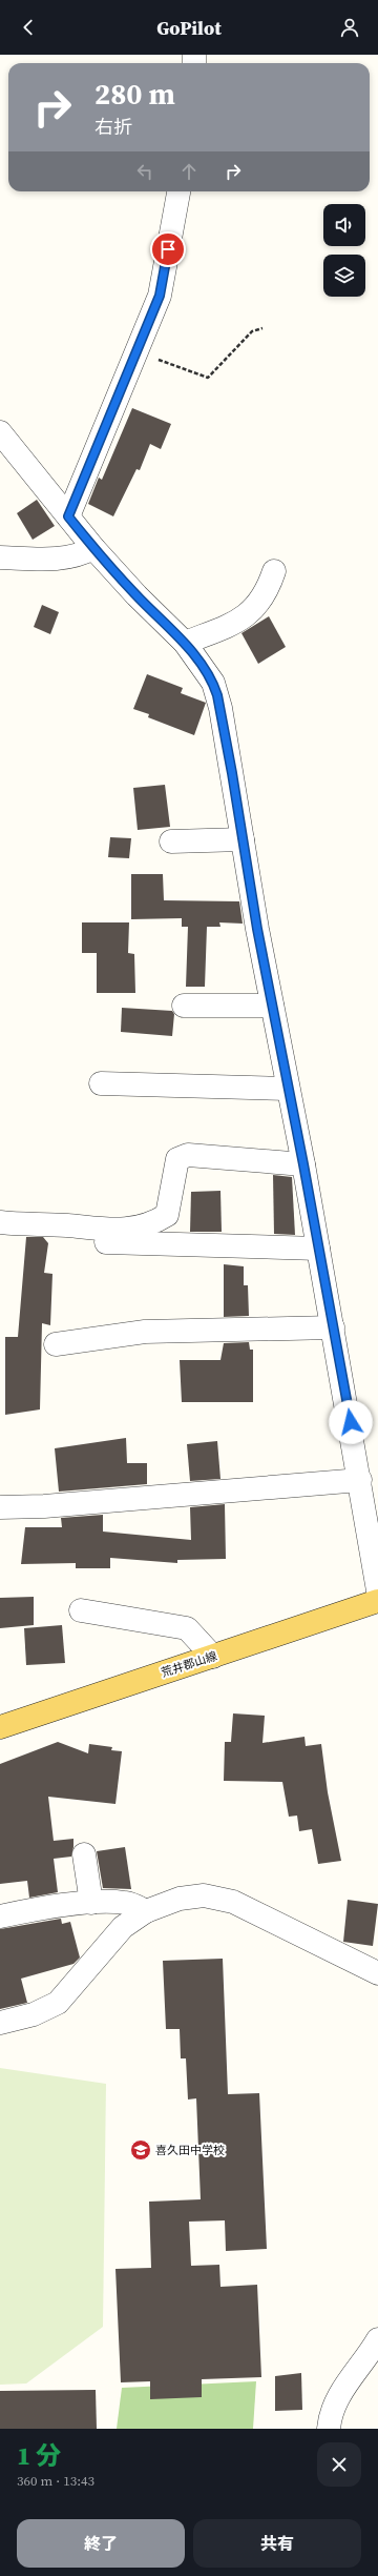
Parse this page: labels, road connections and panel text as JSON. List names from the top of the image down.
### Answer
{
  "streets": {
    "main road": ["荒井郡山線"]
  },
  "places": {
    "school or university": ["喜久田中学校"]
  },
  "page": {
    "header": "GoPilot",
    "turn": ["280 m", "右折"],
    "heading": ["1 分", "360 m · 13:43"],
    "buttons": ["終了", "共有"]
  }
}
